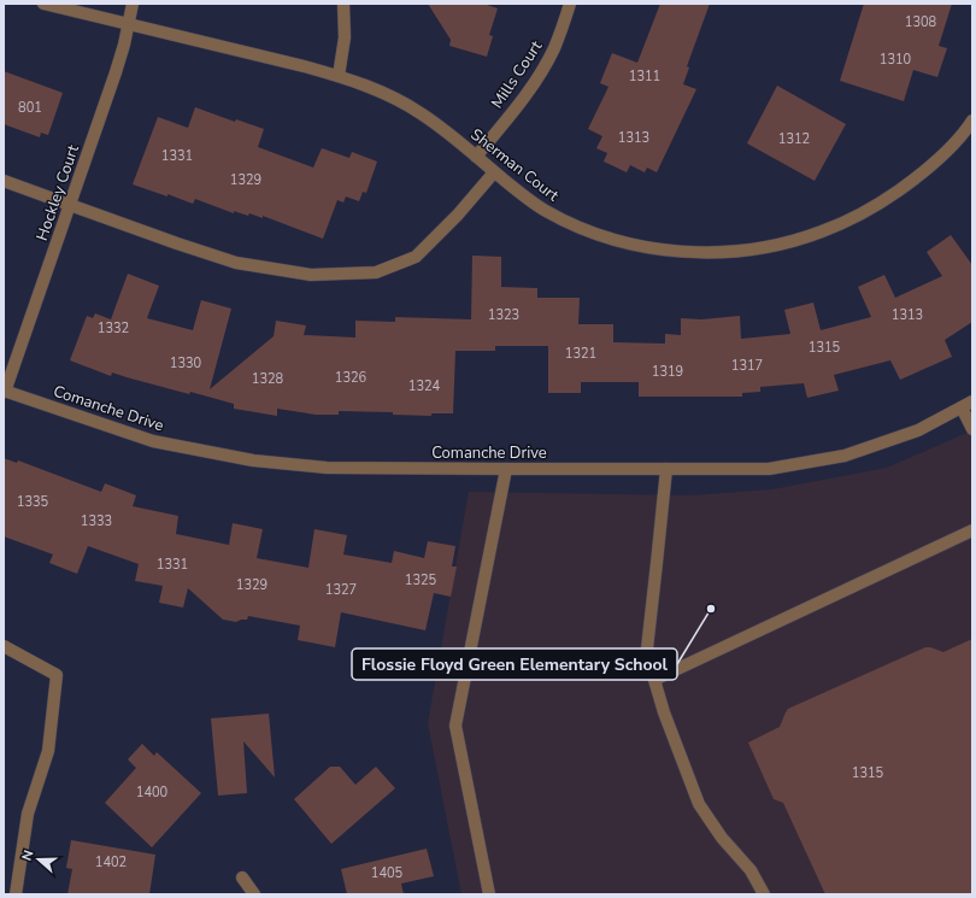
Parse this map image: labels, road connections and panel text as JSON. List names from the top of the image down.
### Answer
{
  "streets": {
    "street": [
      "Mills Court",
      "Sherman Court",
      "Hockley Court",
      "Comanche Drive"
    ]
  },
  "crossings": [
    ["Mills Court", "Sherman Court"],
    ["Sherman Court", "Hockley Court"],
    ["Hockley Court", "Comanche Drive"]
  ],
  "places": ["Flossie Floyd Green Elementary School"],
  "house_numbers": [
    "1308",
    "1310",
    "1311",
    "801",
    "1313",
    "1312",
    "1331",
    "1329",
    "1323",
    "1313",
    "1332",
    "1315",
    "1321",
    "1330",
    "1317",
    "1319",
    "1326",
    "1328",
    "1324",
    "1335",
    "1333",
    "1331",
    "1325",
    "1329",
    "1327",
    "1315",
    "1400",
    "1402",
    "1405"
  ],
  "north": "left"
}
